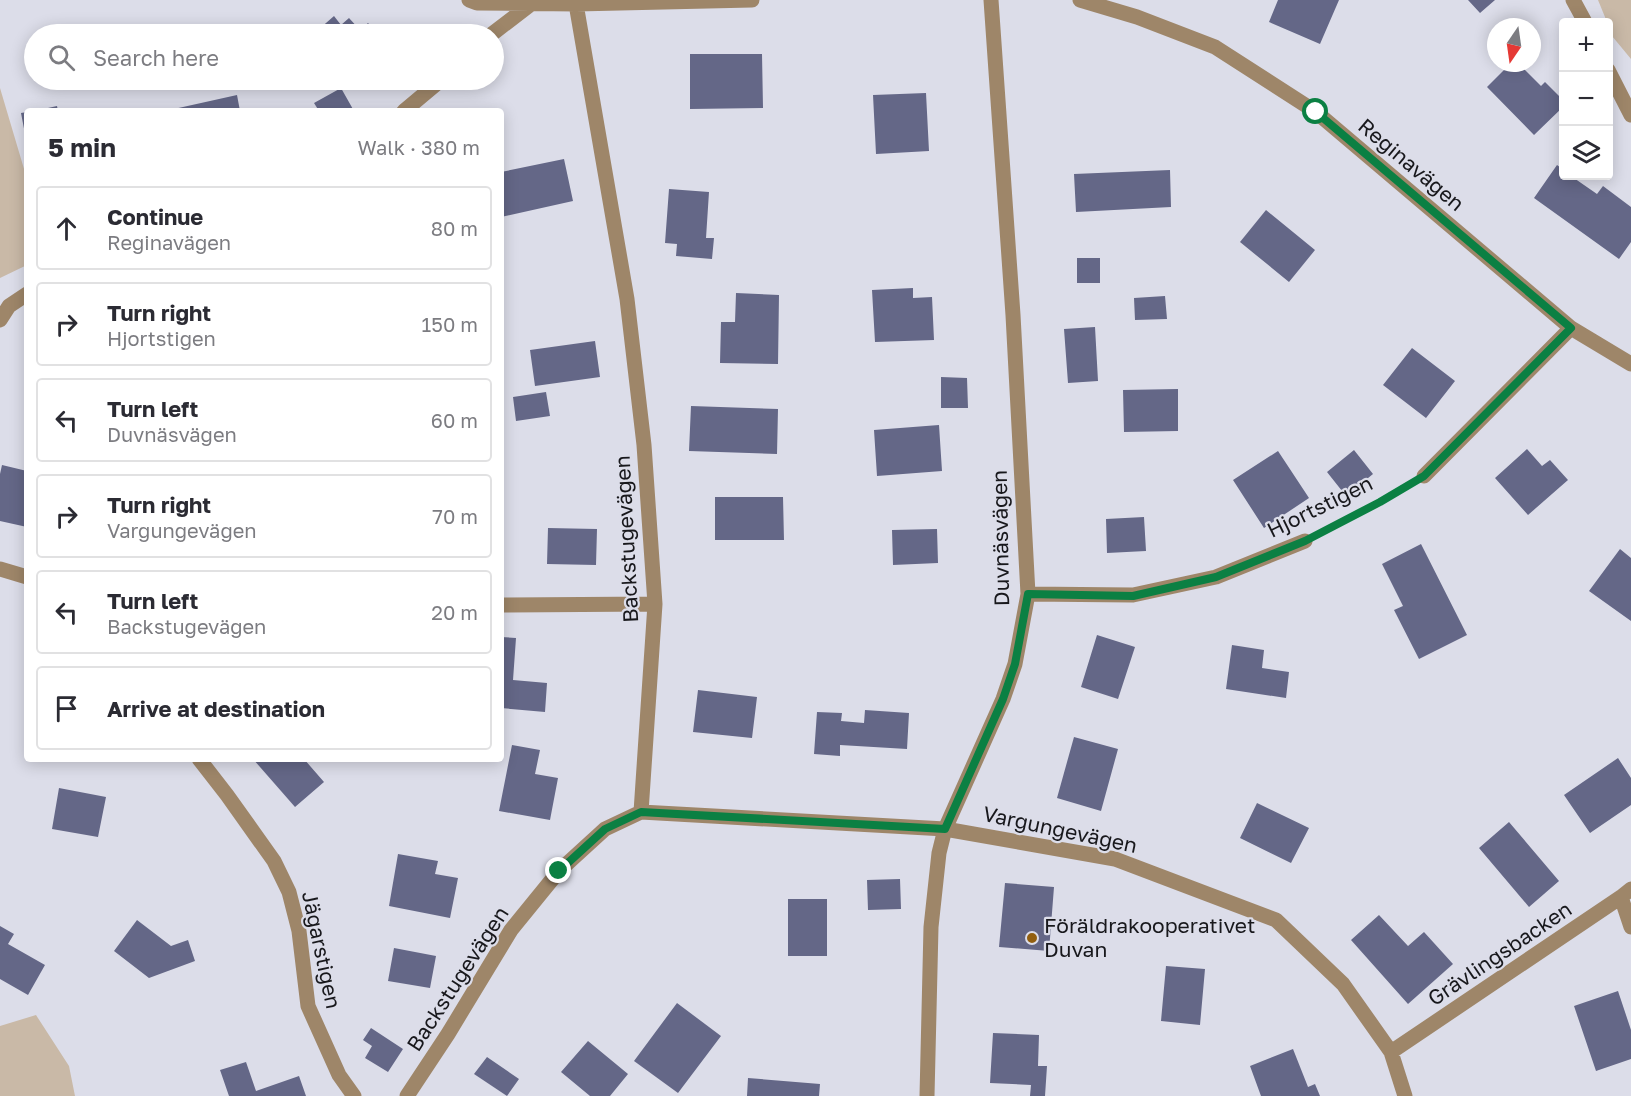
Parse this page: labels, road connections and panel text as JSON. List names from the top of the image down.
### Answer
{
  "streets": {
    "street": [
      "Reginavägen",
      "Hjortstigen",
      "Duvnäsvägen",
      "Backstugevägen",
      "Vargungevägen",
      "Jägarstigen",
      "Grävlingsbacken"
    ]
  },
  "crossings": [
    ["Hjortstigen", "Duvnäsvägen"],
    ["Duvnäsvägen", "Vargungevägen"],
    ["Backstugevägen", "Vargungevägen"],
    ["Vargungevägen", "Grävlingsbacken"]
  ],
  "places": ["Föräldrakooperativet Duvan"],
  "north": "bottom",
  "page": {
    "map_buttons": ["+", "−"],
    "search": "Search here",
    "heading": ["5 min", "Walk · 380 m"],
    "list": [
      ["Continue", "Reginavägen", "80 m"],
      ["Turn right", "Hjortstigen", "150 m"],
      ["Turn left", "Duvnäsvägen", "60 m"],
      ["Turn right", "Vargungevägen", "70 m"],
      ["Turn left", "Backstugevägen", "20 m"],
      "Arrive at destination"
    ]
  }
}
